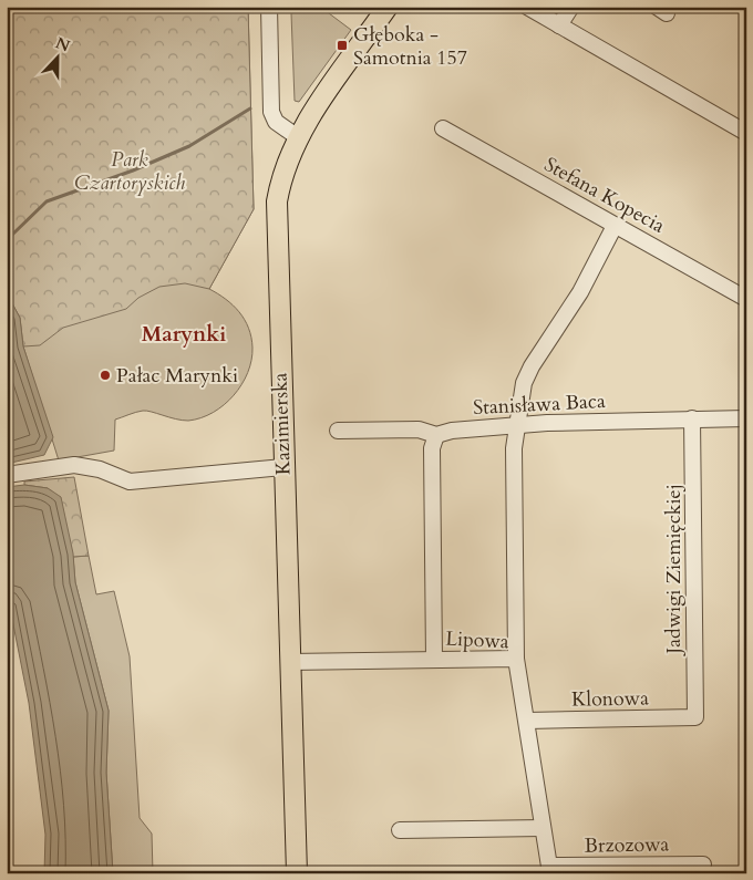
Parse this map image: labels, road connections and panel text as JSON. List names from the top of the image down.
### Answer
{
  "streets": {
    "main road": ["Kazimierska"],
    "street": [
      "Stefana Kopecia",
      "Stanisława Baca",
      "Jadwigi Ziemięckiej",
      "Lipowa",
      "Klonowa",
      "Brzozowa"
    ]
  },
  "crossings": [
    ["Stanisława Baca", "Jadwigi Ziemięckiej"],
    ["Kazimierska", "Lipowa"],
    ["Jadwigi Ziemięckiej", "Klonowa"],
    ["Lipowa", "Klonowa"],
    ["Lipowa", "Brzozowa"]
  ],
  "districts": ["Marynki"],
  "parks": ["Park Czartoryskich"],
  "places": {
    "transit": ["Głęboka - Samotnia 157"],
    "other": ["Pałac Marynki"]
  },
  "north": "top"
}
